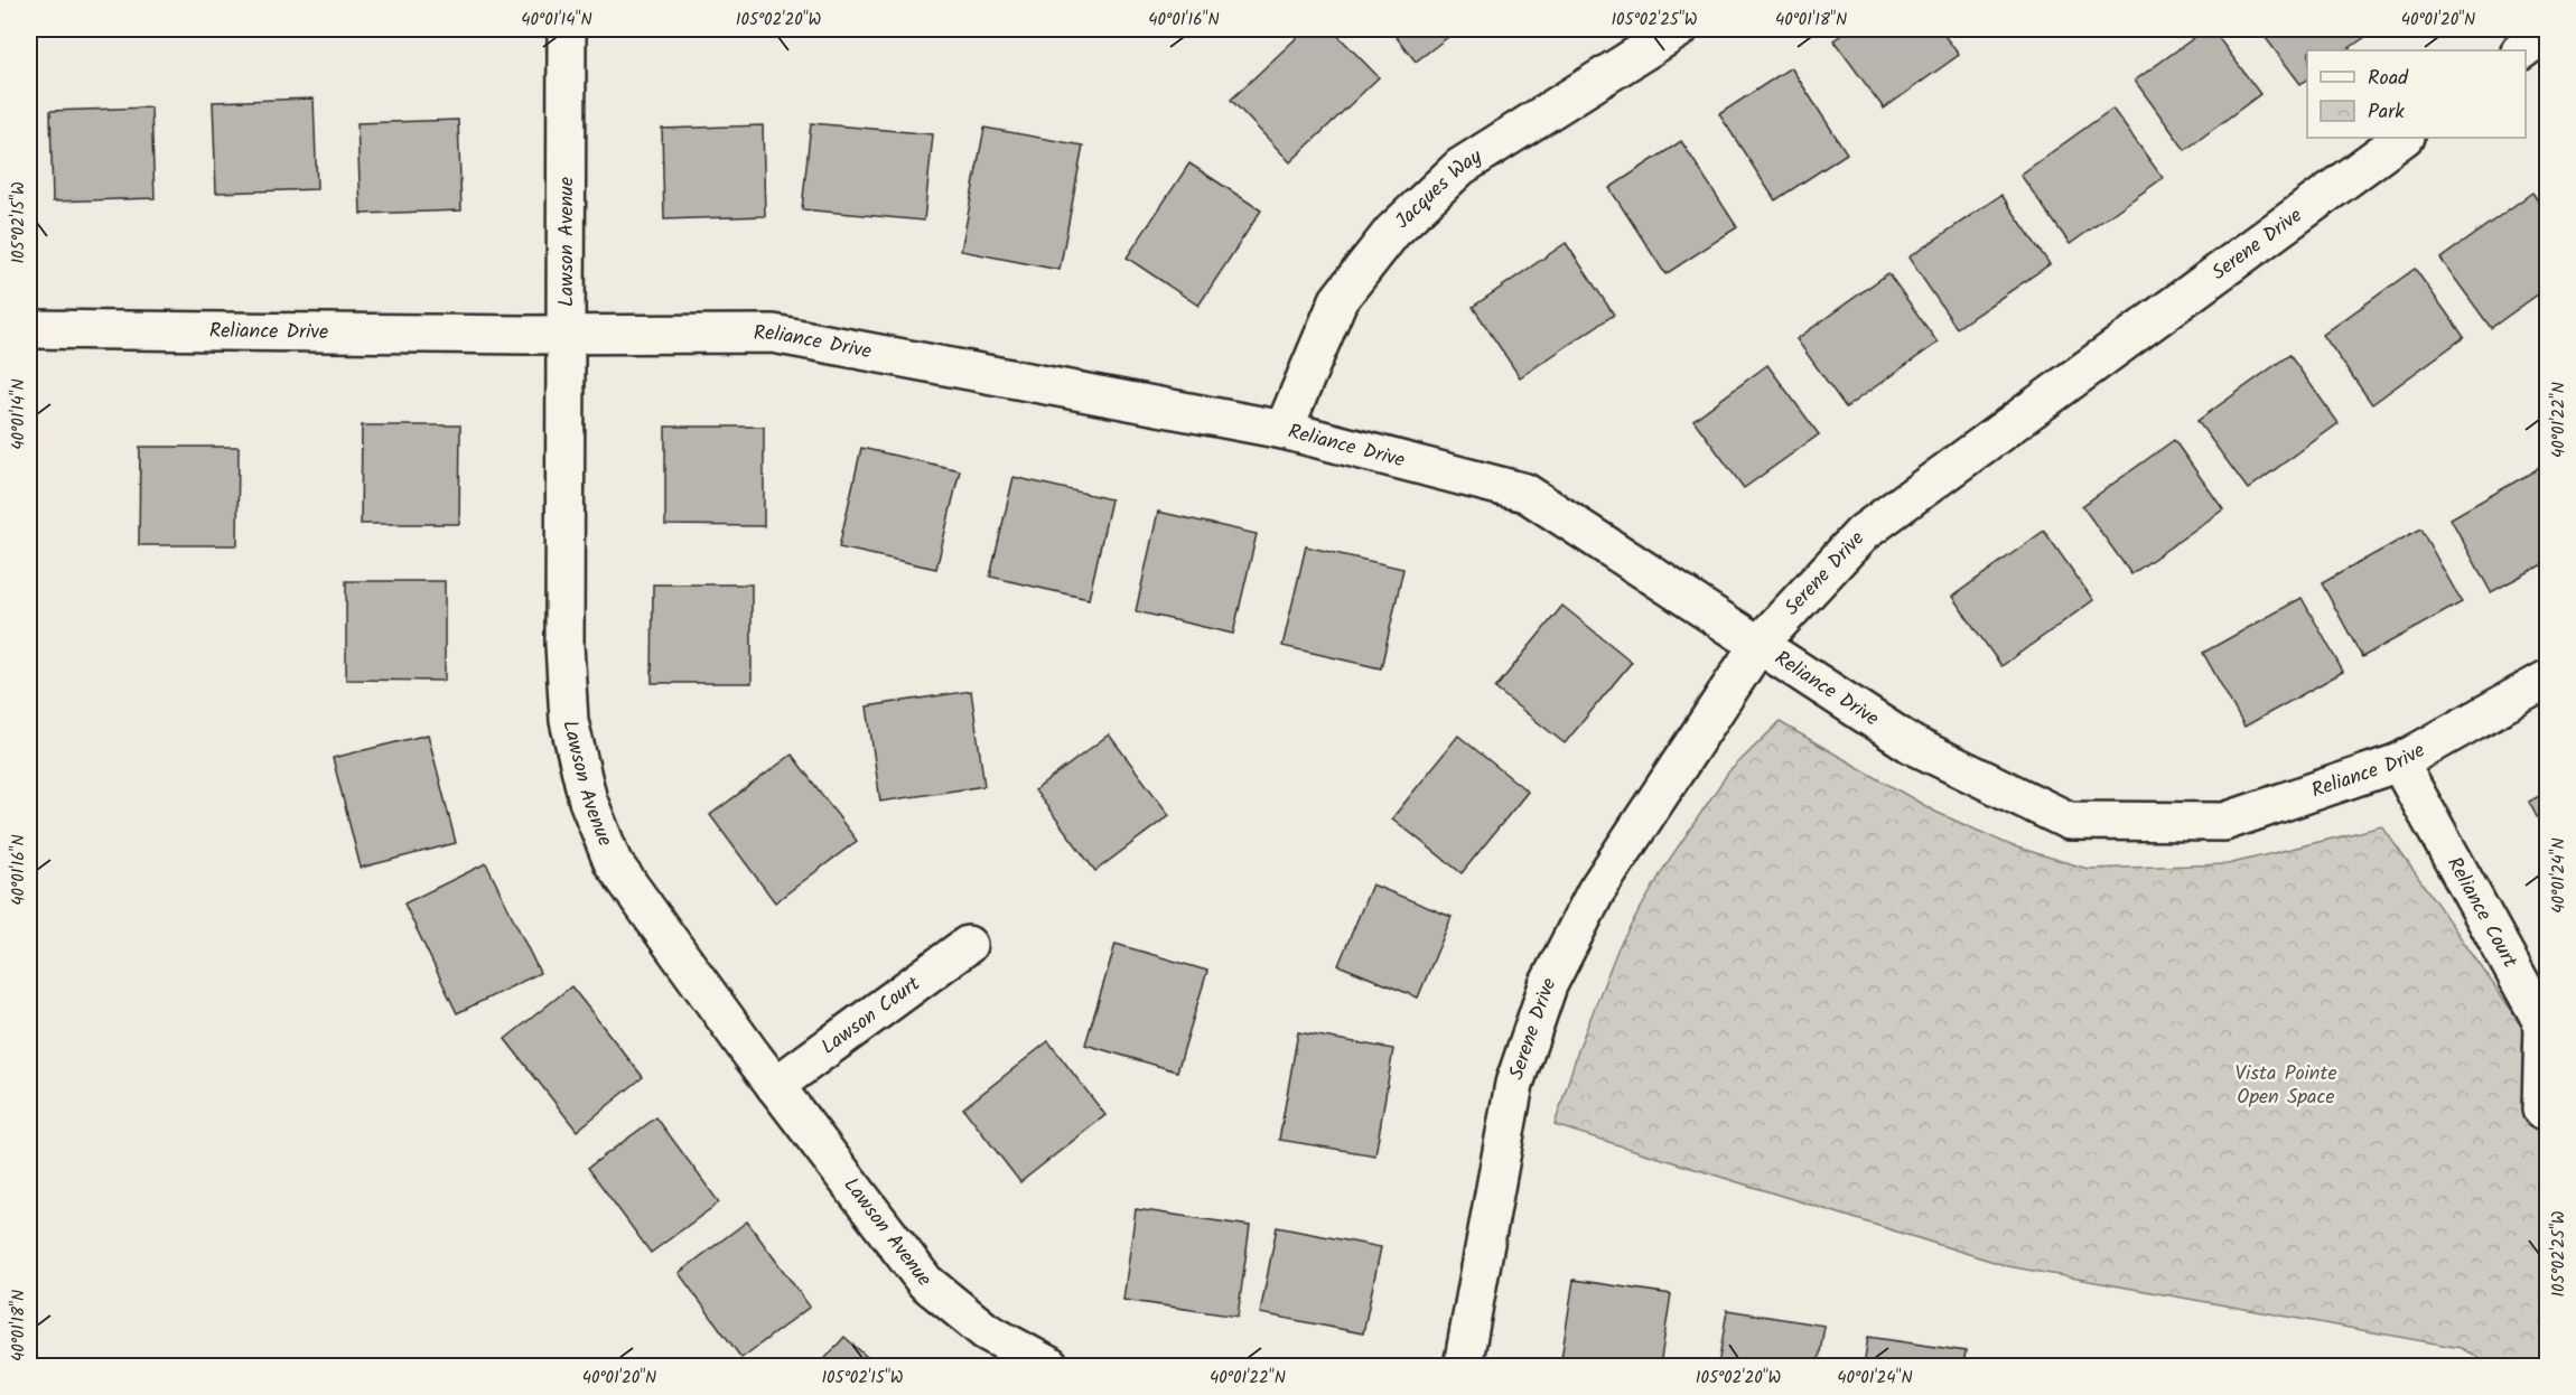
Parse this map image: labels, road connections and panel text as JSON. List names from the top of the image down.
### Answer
{
  "streets": {
    "street": [
      "Jacques Way",
      "Lawson Avenue",
      "Serene Drive",
      "Reliance Drive",
      "Reliance Court",
      "Lawson Court"
    ]
  },
  "crossings": [
    ["Jacques Way", "Reliance Drive"],
    ["Lawson Avenue", "Reliance Drive"],
    ["Lawson Avenue", "Lawson Court"],
    ["Serene Drive", "Reliance Drive"],
    ["Reliance Drive", "Reliance Court"]
  ],
  "parks": ["Vista Pointe Open Space"],
  "legend": ["Road", "Park"],
  "coordinates": [
    "40°01'14\"N",
    "105°02'20\"W",
    "40°01'16\"N",
    "105°02'25\"W",
    "40°01'18\"N",
    "40°01'20\"N",
    "105°02'15\"W",
    "40°01'22\"N",
    "40°01'24\"N"
  ]
}
